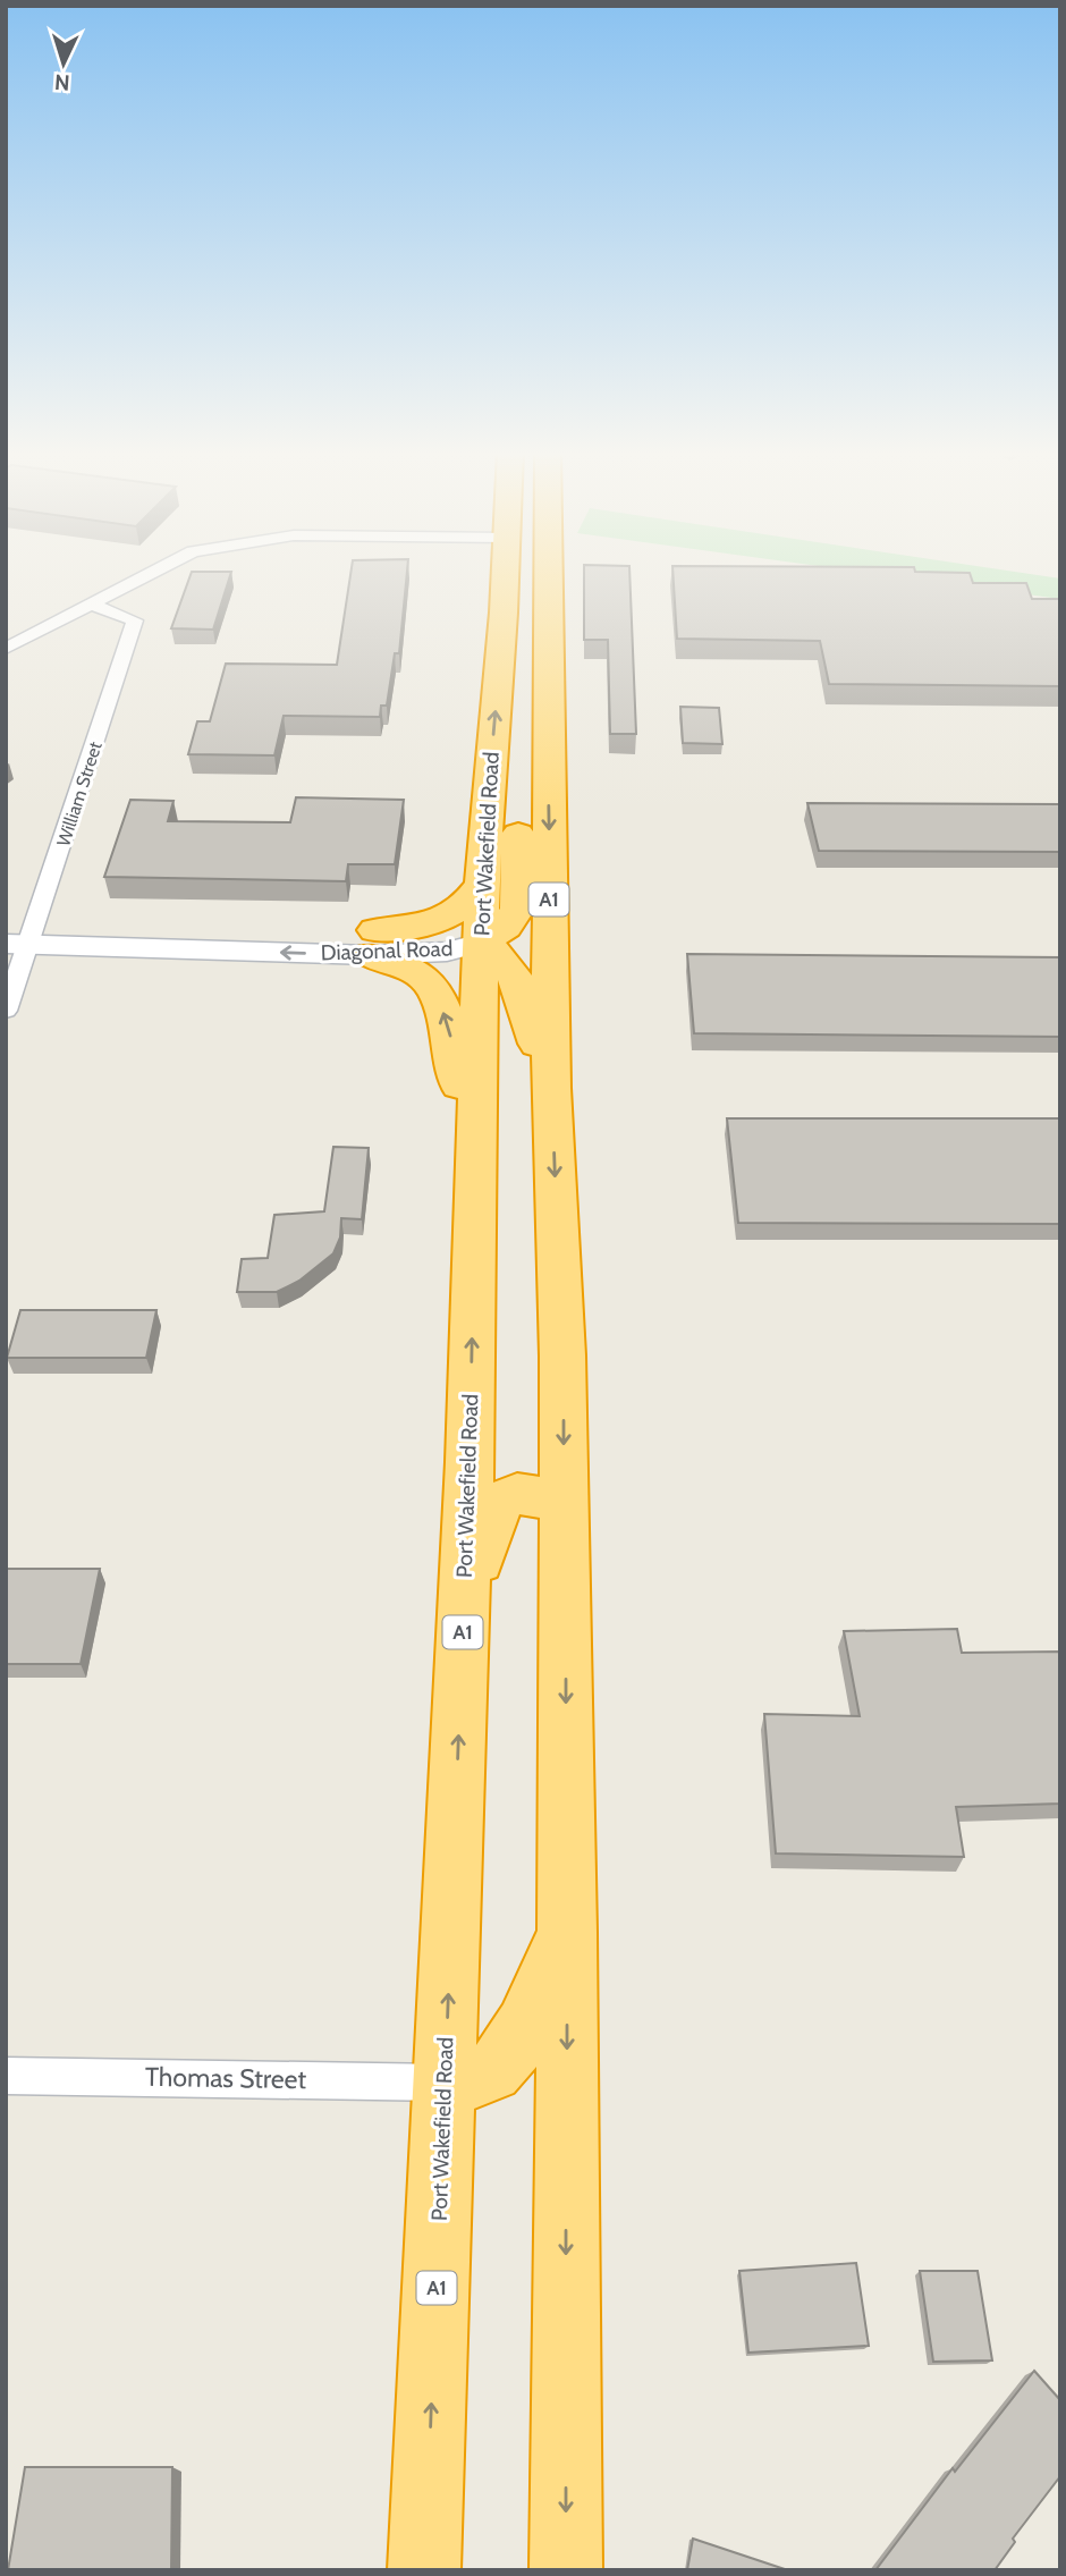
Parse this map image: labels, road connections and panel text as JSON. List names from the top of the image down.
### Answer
{
  "streets": {
    "highway": ["Port Wakefield Road", "A1"],
    "street": ["William Street", "Diagonal Road", "Thomas Street"]
  },
  "crossings": [
    ["William Street", "Diagonal Road"],
    ["Port Wakefield Road", "Diagonal Road"],
    ["Port Wakefield Road", "Thomas Street"]
  ],
  "north": "bottom"
}
